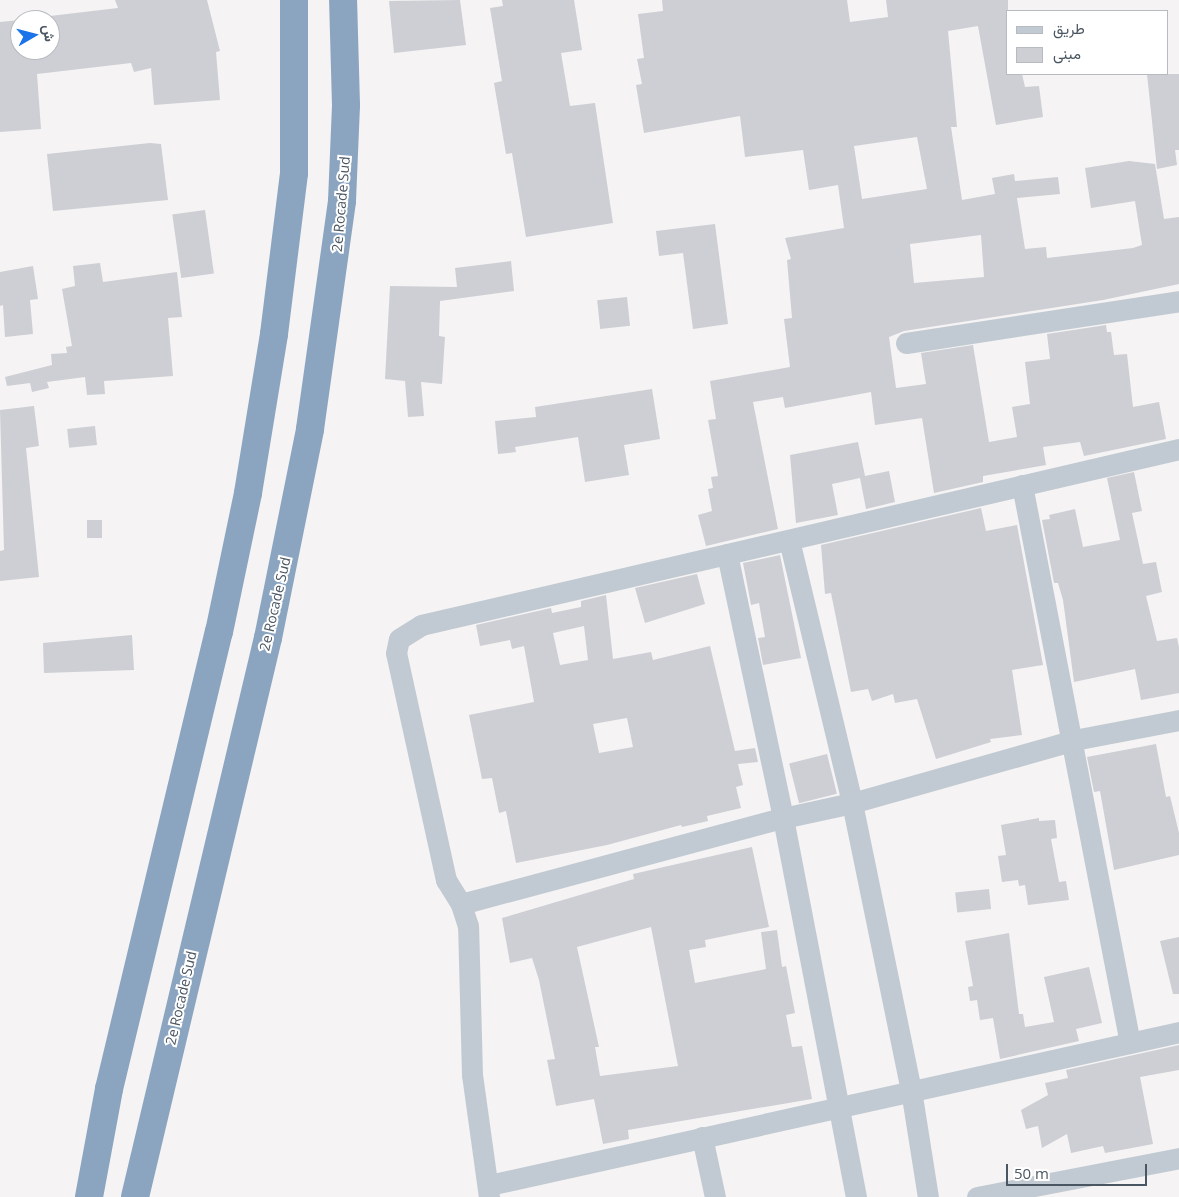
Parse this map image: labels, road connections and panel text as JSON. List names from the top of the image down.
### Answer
{
  "streets": {
    "highway": ["2e Rocade Sud"]
  },
  "legend": ["طريق", "مبنى"],
  "scale_bar": "50 m",
  "north": "right"
}
